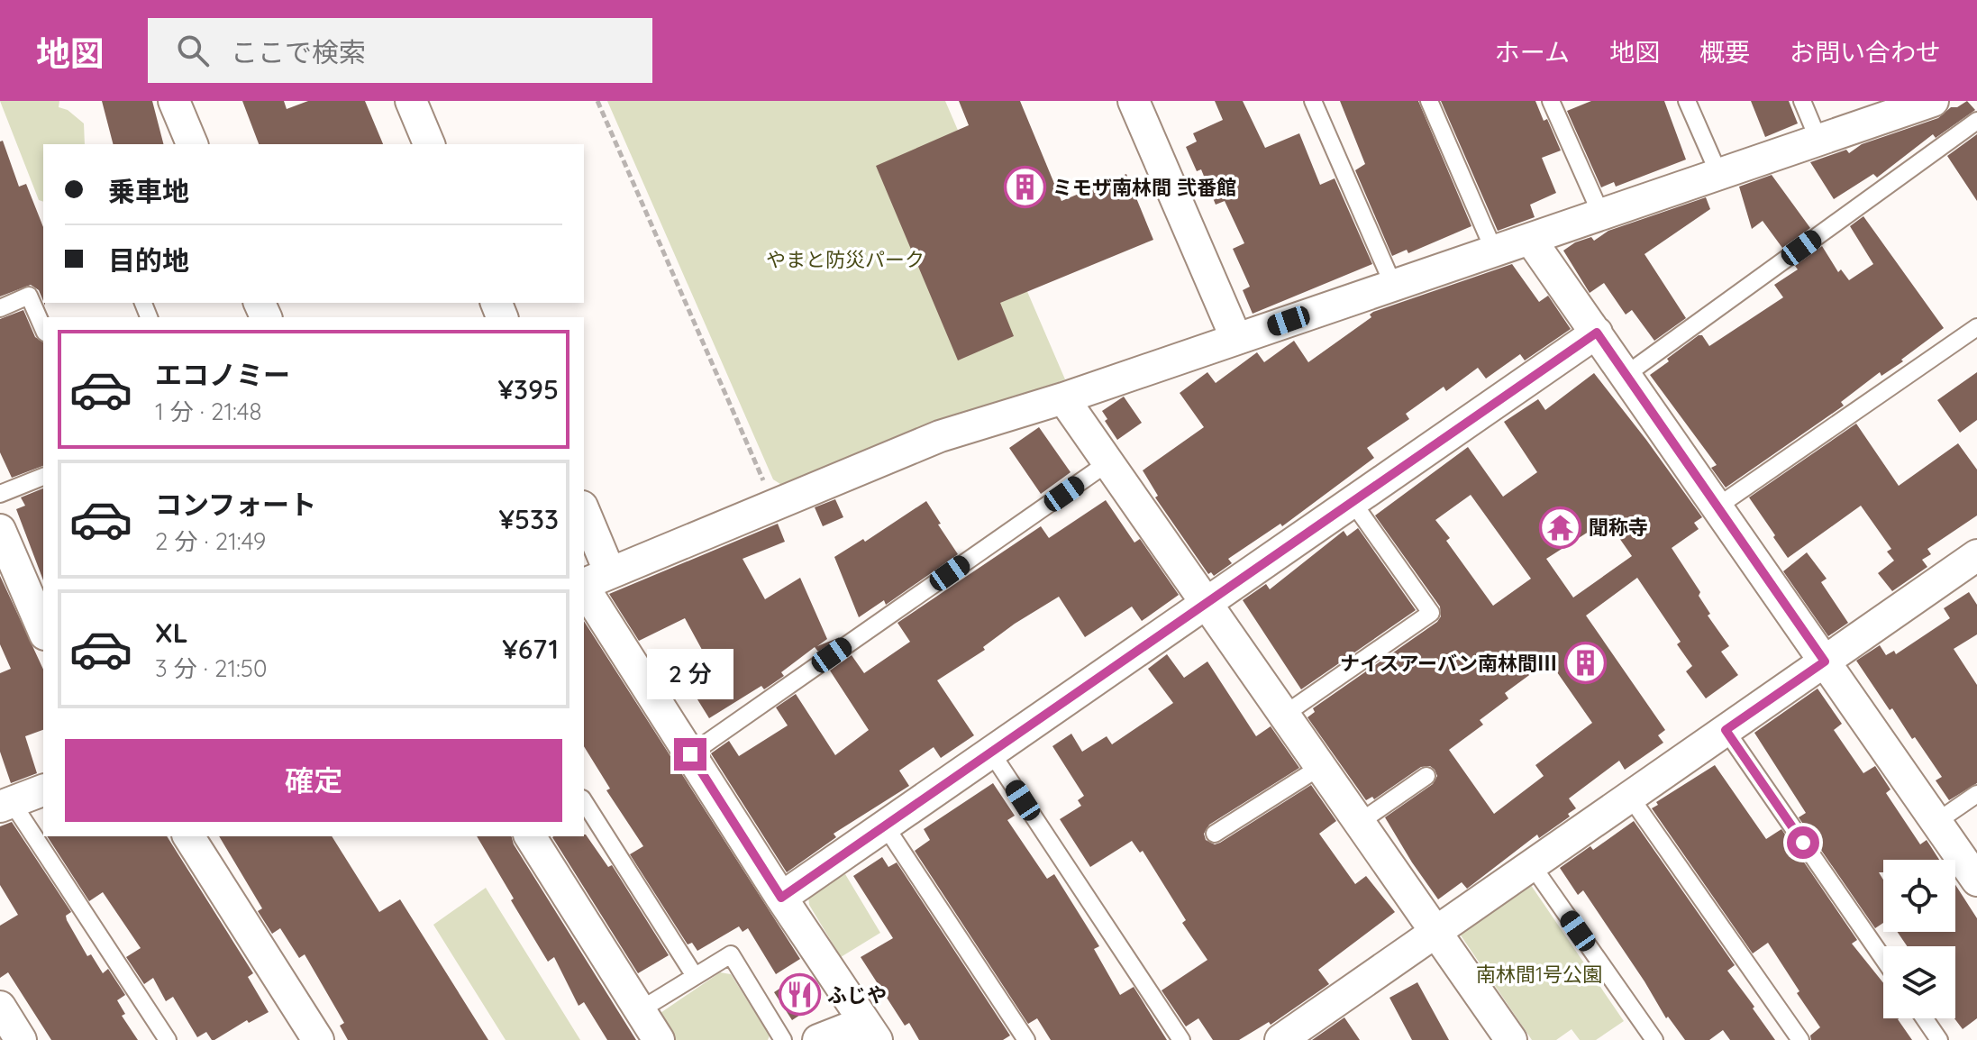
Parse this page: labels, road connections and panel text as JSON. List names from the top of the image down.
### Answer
{
  "parks": ["やまと防災パーク", "南林間1号公園"],
  "places": {
    "building": ["ミモザ南林間 弐番館", "ナイスアーバン南林間Ⅲ"],
    "temple": ["聞称寺"],
    "restaurant": ["ふじや"]
  },
  "page": {
    "header": "地図",
    "search": "ここで検索",
    "nav": [
      "ホーム",
      "地図",
      "概要",
      "お問い合わせ"
    ],
    "banner": ["乗車地", "目的地"],
    "list": [
      {
        "name": "エコノミー",
        "note": "1 分 · 21:48",
        "value": "¥395"
      },
      {
        "name": "コンフォート",
        "note": "2 分 · 21:49",
        "value": "¥533"
      },
      {
        "name": "XL",
        "note": "3 分 · 21:50",
        "value": "¥671"
      }
    ],
    "bubble": "2 分",
    "buttons": "確定"
  }
}
